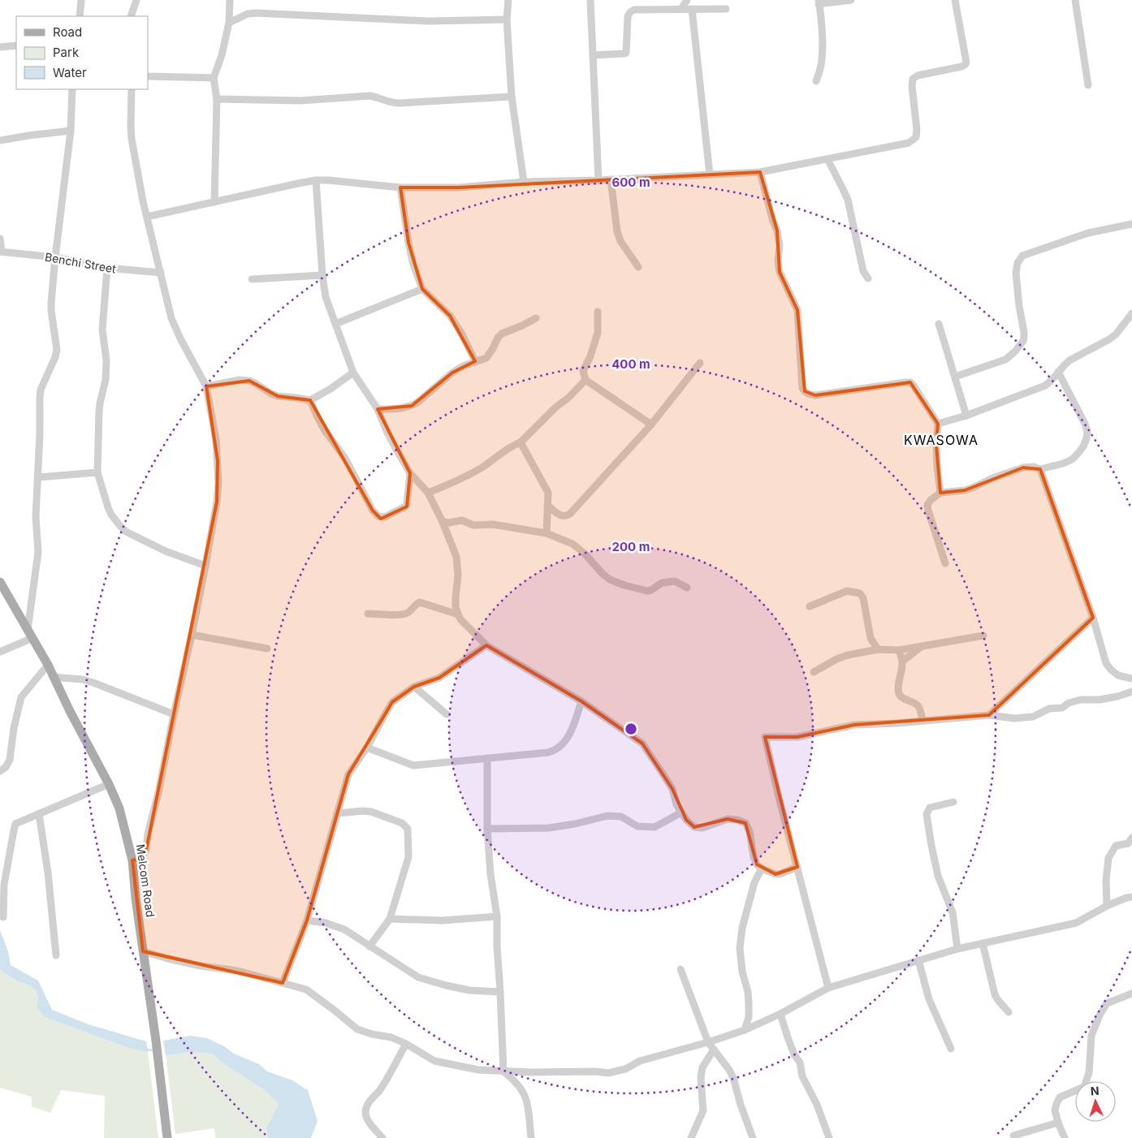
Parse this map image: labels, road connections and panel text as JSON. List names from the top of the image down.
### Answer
{
  "streets": {
    "main road": ["Melcom Road"],
    "street": ["Benchi Street"]
  },
  "districts": ["KWASOWA"],
  "legend": ["Road", "Park", "Water"],
  "north": "top",
  "rings": ["600 m", "400 m", "200 m"]
}
